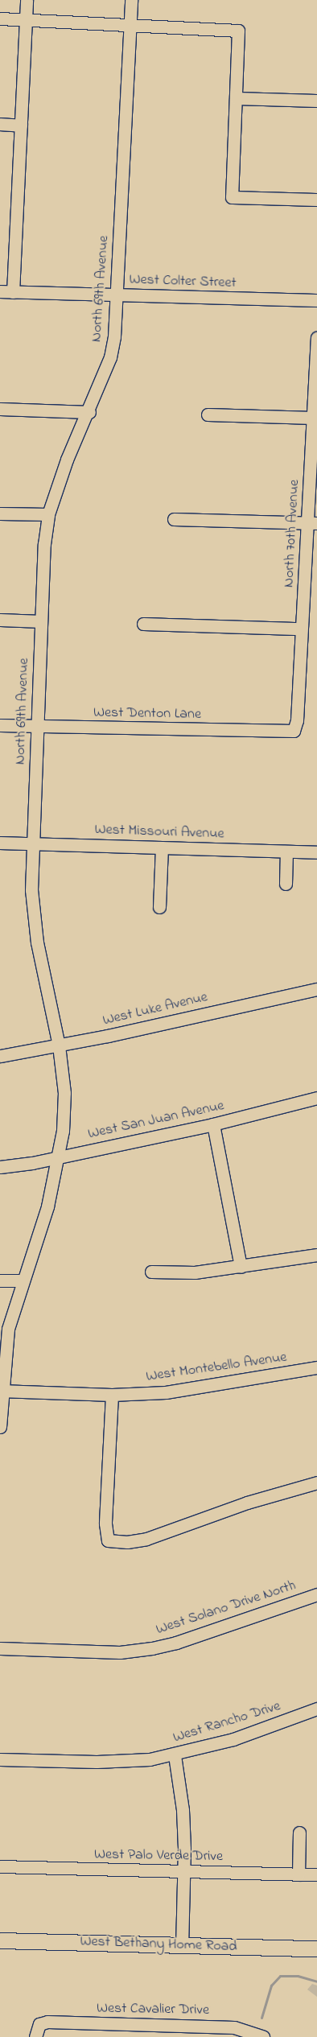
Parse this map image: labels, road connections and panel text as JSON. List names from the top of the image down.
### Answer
{
  "streets": {
    "main road": ["West Bethany Home Road"],
    "street": [
      "West Colter Street",
      "North 69th Avenue",
      "North 70th Avenue",
      "West Denton Lane",
      "West Missouri Avenue",
      "West Luke Avenue",
      "West San Juan Avenue",
      "West Montebello Avenue",
      "West Solano Drive North",
      "West Rancho Drive",
      "West Palo Verde Drive",
      "West Cavalier Drive"
    ]
  },
  "crossings": [
    ["West Colter Street", "North 69th Avenue"],
    ["North 69th Avenue", "West Denton Lane"],
    ["North 69th Avenue", "West Missouri Avenue"],
    ["North 69th Avenue", "West Luke Avenue"],
    ["North 69th Avenue", "West San Juan Avenue"],
    ["North 69th Avenue", "West Montebello Avenue"],
    ["North 70th Avenue", "West Denton Lane"]
  ]
}
